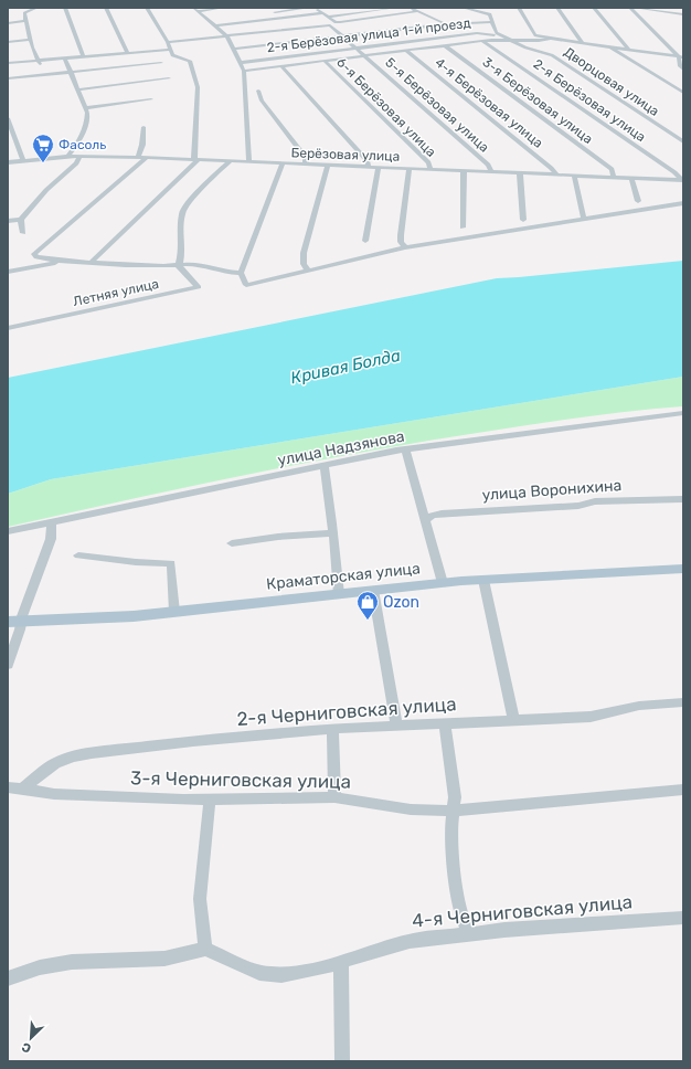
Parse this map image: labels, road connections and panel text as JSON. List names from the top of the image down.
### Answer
{
  "streets": {
    "main road": ["Краматорская улица"],
    "street": [
      "2-я Берёзовая улица 1-й проезд",
      "Дворцовая улица",
      "3-я Берёзовая улица",
      "2-я Берёзовая улица",
      "4-я Берёзовая улица",
      "5-я Берёзовая улица",
      "6-я Берёзовая улица",
      "Берёзовая улица",
      "Летняя улица",
      "улица Надзянова",
      "улица Воронихина",
      "2-я Черниговская улица",
      "3-я Черниговская улица",
      "4-я Черниговская улица"
    ]
  },
  "crossings": [
    ["2-я Берёзовая улица 1-й проезд", "Дворцовая улица"],
    ["2-я Берёзовая улица 1-й проезд", "5-я Берёзовая улица"],
    ["3-я Берёзовая улица", "Берёзовая улица"],
    ["2-я Берёзовая улица", "Берёзовая улица"],
    ["4-я Берёзовая улица", "Берёзовая улица"],
    ["5-я Берёзовая улица", "Берёзовая улица"],
    ["6-я Берёзовая улица", "Берёзовая улица"],
    ["2-я Черниговская улица", "3-я Черниговская улица"]
  ],
  "water": ["Кривая Болда"],
  "places": {
    "supermarket": ["Фасоль"],
    "shop": ["Ozon"]
  },
  "north": "bottom left"
}
